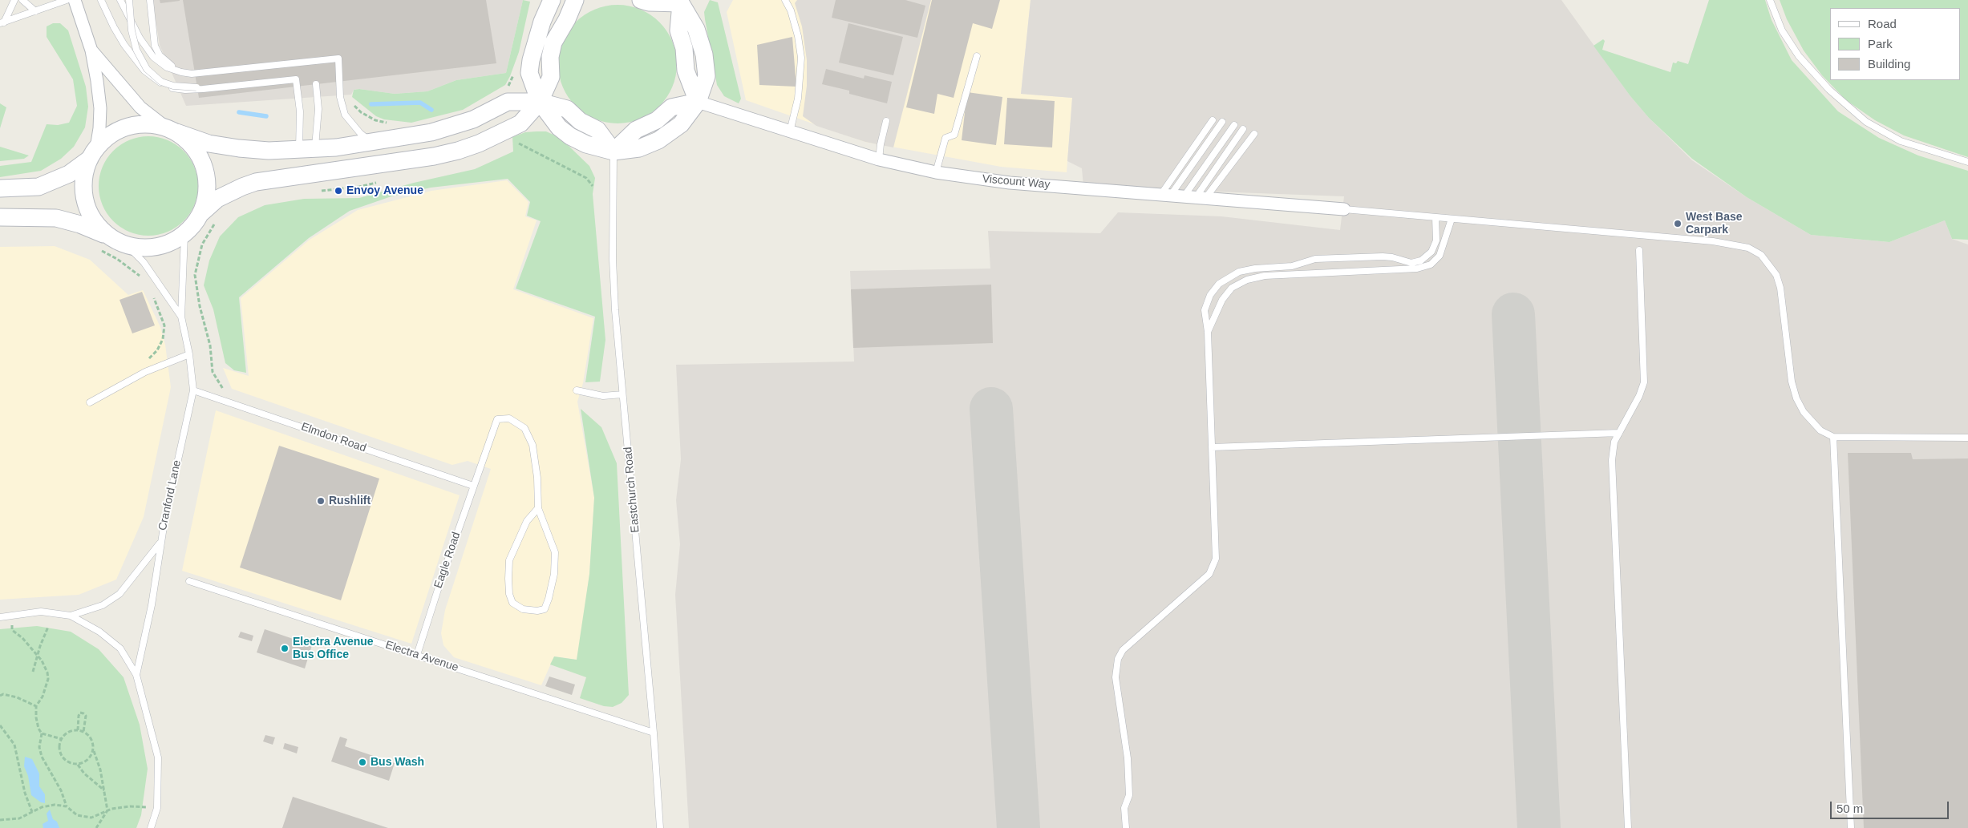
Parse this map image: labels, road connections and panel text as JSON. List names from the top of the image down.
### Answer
{
  "streets": {
    "street": ["Viscount Way"],
    "lane": [
      "Elmdon Road",
      "Eastchurch Road",
      "Cranford Lane",
      "Eagle Road",
      "Electra Avenue"
    ]
  },
  "crossings": [
    ["Elmdon Road", "Cranford Lane"],
    ["Elmdon Road", "Eagle Road"],
    ["Eastchurch Road", "Electra Avenue"],
    ["Eagle Road", "Electra Avenue"]
  ],
  "places": [
    "Envoy Avenue",
    "West Base Carpark",
    "Rushlift",
    "Electra Avenue Bus Office",
    "Bus Wash"
  ],
  "legend": ["Road", "Park", "Building"],
  "scale_bar": "50 m"
}
